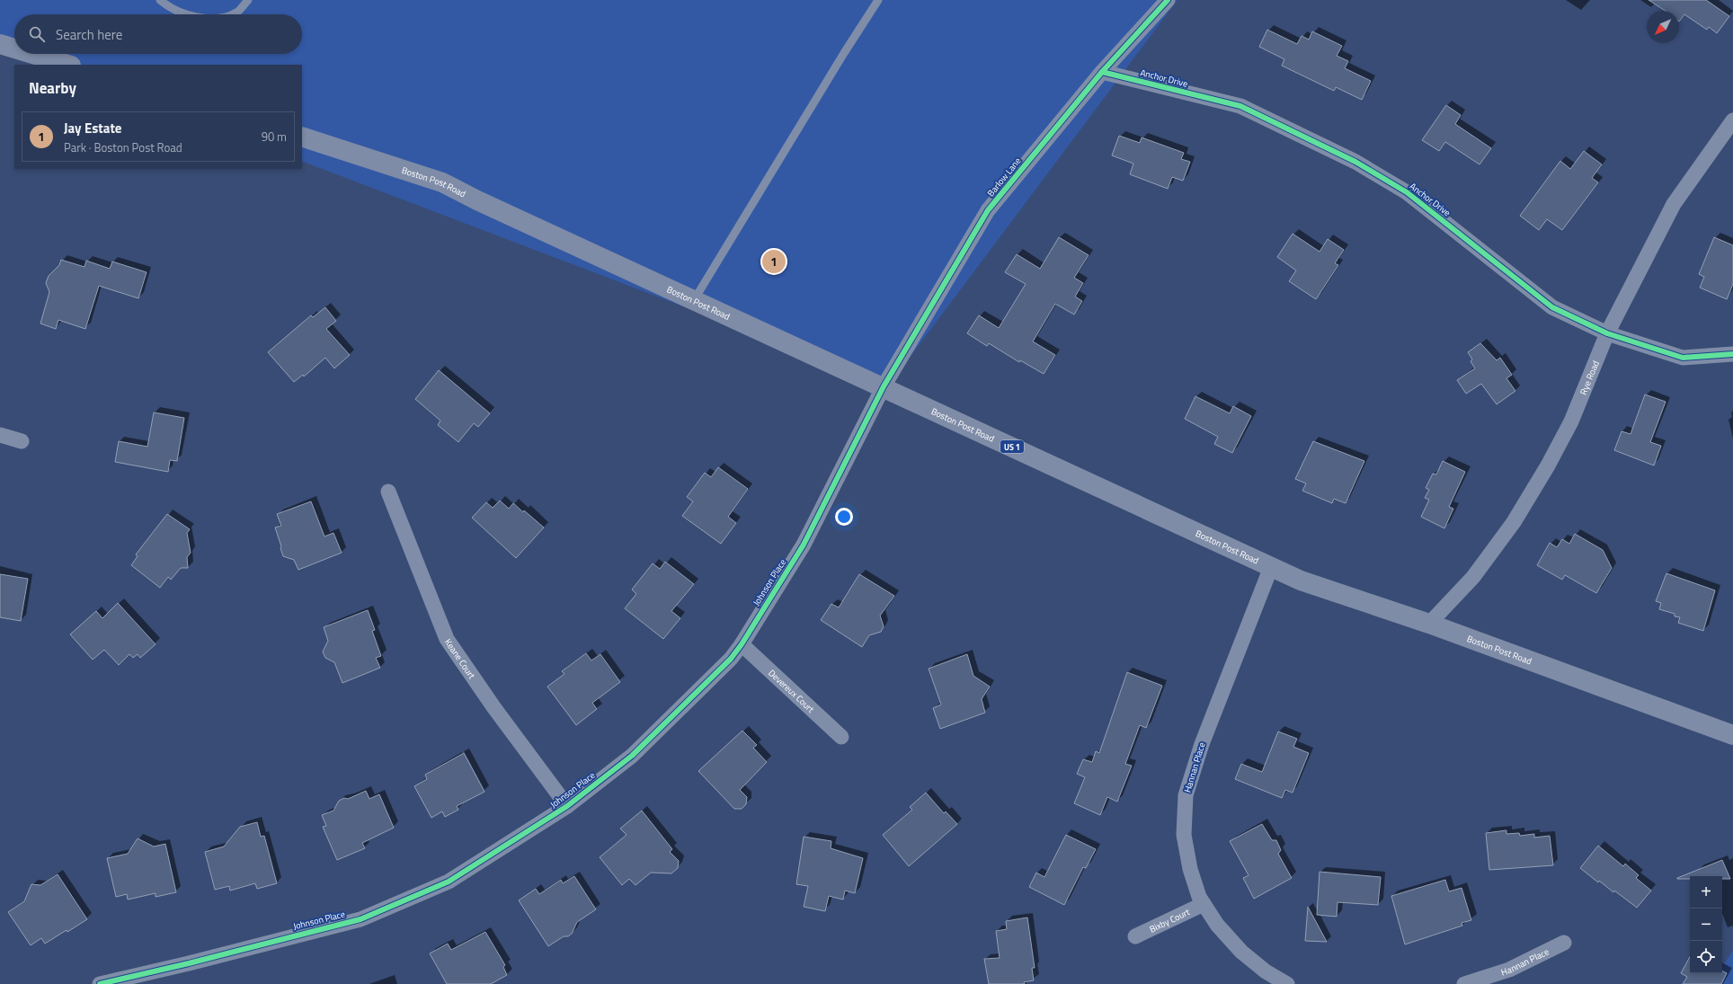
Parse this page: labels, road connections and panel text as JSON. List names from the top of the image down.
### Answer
{
  "streets": {
    "main road": ["Boston Post Road", "US 1"],
    "street": [
      "Anchor Drive",
      "Barlow Lane",
      "Rye Road",
      "Johnson Place",
      "Keane Court",
      "Devereux Court",
      "Hannan Place",
      "Bixby Court"
    ]
  },
  "crossings": [
    ["Anchor Drive", "Barlow Lane"],
    ["Anchor Drive", "Rye Road"],
    ["Barlow Lane", "Boston Post Road"],
    ["Barlow Lane", "Johnson Place"],
    ["Boston Post Road", "Rye Road"],
    ["Boston Post Road", "Johnson Place"],
    ["Boston Post Road", "Hannan Place"],
    ["Johnson Place", "Keane Court"],
    ["Johnson Place", "Devereux Court"],
    ["Hannan Place", "Bixby Court"]
  ],
  "north": "bottom left",
  "page": {
    "search": "Search here",
    "heading": "Nearby",
    "list": [
      {
        "mark": "1",
        "name": "Jay Estate",
        "note": "Park · Boston Post Road",
        "value": "90 m"
      }
    ],
    "pins": "1",
    "map_buttons": ["+", "−"]
  }
}
